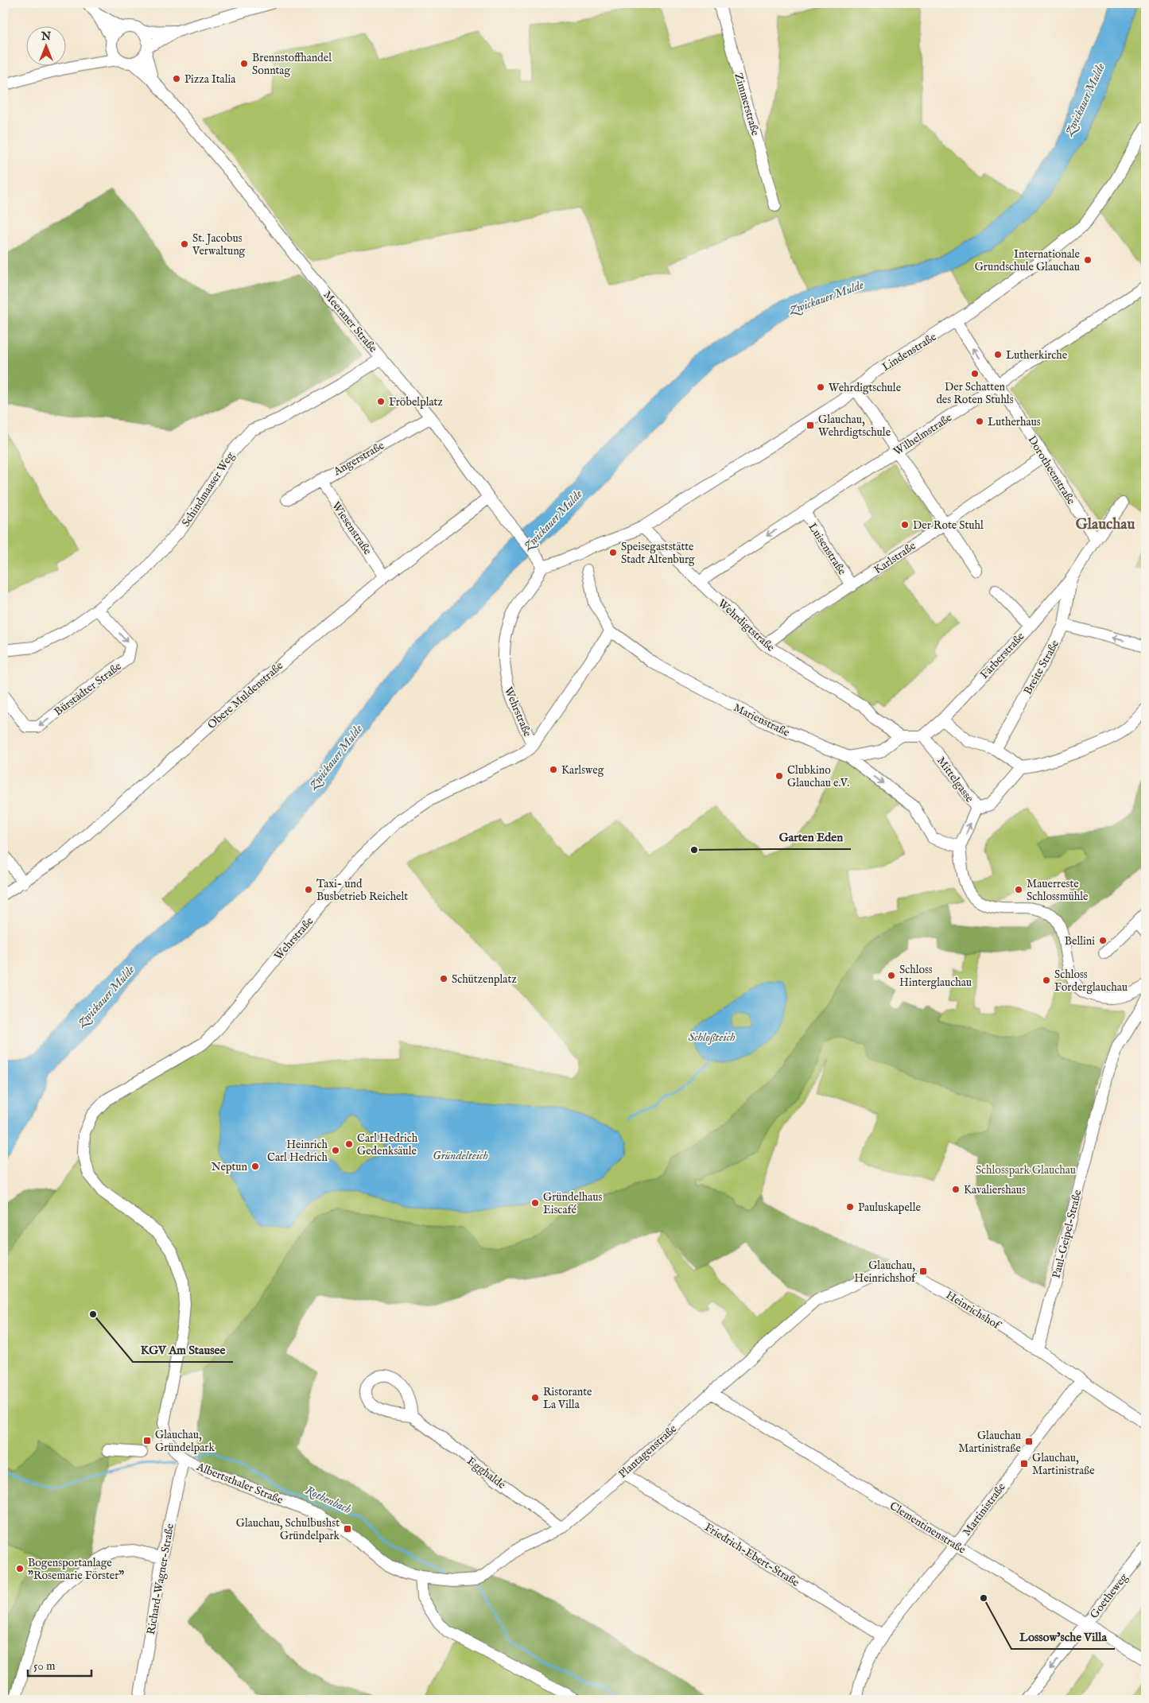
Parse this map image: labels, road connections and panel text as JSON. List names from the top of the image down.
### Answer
{
  "streets": {
    "street": [
      "Zimmerstraße",
      "Meeraner Straße",
      "Lindenstraße",
      "Wilhelmstraße",
      "Angerstraße",
      "Dorotheenstraße",
      "Schindmaaser Weg",
      "Wiesenstraße",
      "Luisenstraße",
      "Karlstraße",
      "Wehrdigtstraße",
      "Färberstraße",
      "Breite Straße",
      "Bürstädter Straße",
      "Obere Muldenstraße",
      "Wehrstraße",
      "Marienstraße",
      "Mittelgasse",
      "Paul-Geipel-Straße",
      "Heinrichshof",
      "Plantagenstraße",
      "Egghalde",
      "Albertsthaler Straße",
      "Martinistraße",
      "Clementinenstraße",
      "Friedrich-Ebert-Straße",
      "Richard-Wagner-Straße",
      "Goetheweg"
    ]
  },
  "crossings": [
    ["Meeraner Straße", "Lindenstraße"],
    ["Meeraner Straße", "Angerstraße"],
    ["Meeraner Straße", "Schindmaaser Weg"],
    ["Meeraner Straße", "Obere Muldenstraße"],
    ["Meeraner Straße", "Wehrstraße"],
    ["Lindenstraße", "Dorotheenstraße"],
    ["Lindenstraße", "Wehrdigtstraße"],
    ["Lindenstraße", "Wehrstraße"],
    ["Wilhelmstraße", "Dorotheenstraße"],
    ["Wilhelmstraße", "Luisenstraße"],
    ["Wilhelmstraße", "Wehrdigtstraße"],
    ["Angerstraße", "Wiesenstraße"],
    ["Dorotheenstraße", "Karlstraße"],
    ["Dorotheenstraße", "Färberstraße"],
    ["Schindmaaser Weg", "Bürstädter Straße"],
    ["Wiesenstraße", "Obere Muldenstraße"],
    ["Luisenstraße", "Karlstraße"],
    ["Karlstraße", "Wehrdigtstraße"],
    ["Färberstraße", "Breite Straße"],
    ["Färberstraße", "Mittelgasse"],
    ["Wehrstraße", "Marienstraße"],
    ["Wehrstraße", "Albertsthaler Straße"],
    ["Marienstraße", "Mittelgasse"],
    ["Paul-Geipel-Straße", "Heinrichshof"],
    ["Heinrichshof", "Plantagenstraße"],
    ["Heinrichshof", "Martinistraße"],
    ["Plantagenstraße", "Egghalde"],
    ["Plantagenstraße", "Albertsthaler Straße"],
    ["Plantagenstraße", "Clementinenstraße"],
    ["Plantagenstraße", "Friedrich-Ebert-Straße"],
    ["Albertsthaler Straße", "Richard-Wagner-Straße"],
    ["Martinistraße", "Clementinenstraße"],
    ["Martinistraße", "Friedrich-Ebert-Straße"],
    ["Clementinenstraße", "Goetheweg"]
  ],
  "one_way": ["Goetheweg"],
  "districts": ["Glauchau"],
  "water": [
    "Zwickauer Mulde",
    "Schloßteich",
    "Gründelteich",
    "Rothenbach"
  ],
  "parks": ["Schlosspark Glauchau"],
  "places": {
    "other": [
      "Brennstoffhandel Sonntag",
      "Pizza Italia",
      "St. Jacobus Verwaltung",
      "Internationale Grundschule Glauchau",
      "Lutherkirche",
      "Der Schatten des Roten Stuhls",
      "Wehrdigtschule",
      "Fröbelplatz",
      "Lutherhaus",
      "Der Rote Stuhl",
      "Speisegaststätte Stadt Altenburg",
      "Karlsweg",
      "Clubkino Glauchau e.V.",
      "Garten Eden",
      "Taxi- und Busbetrieb Reichelt",
      "Mauerreste Schlossmühle",
      "Bellini",
      "Schloss Hinterglauchau",
      "Schützenplatz",
      "Schloss Forderglauchau",
      "Carl Hedrich Gedenksäule",
      "Heinrich Carl Hedrich",
      "Neptun",
      "Kavaliershaus",
      "Gründelhaus Eiscafé",
      "Pauluskapelle",
      "KGV Am Stausee",
      "Ristorante La Villa",
      "Bogensportanlage \"Rosemarie Förster\"",
      "Lossow’sche Villa"
    ],
    "transit": [
      "Glauchau, Wehrdigtschule",
      "Glauchau, Heinrichshof",
      "Glauchau, Gründelpark",
      "Glauchau Martinistraße",
      "Glauchau, Martinistraße",
      "Glauchau, Schulbushst Gründelpark"
    ]
  },
  "scale_bar": "50 m",
  "north": "top"
}
